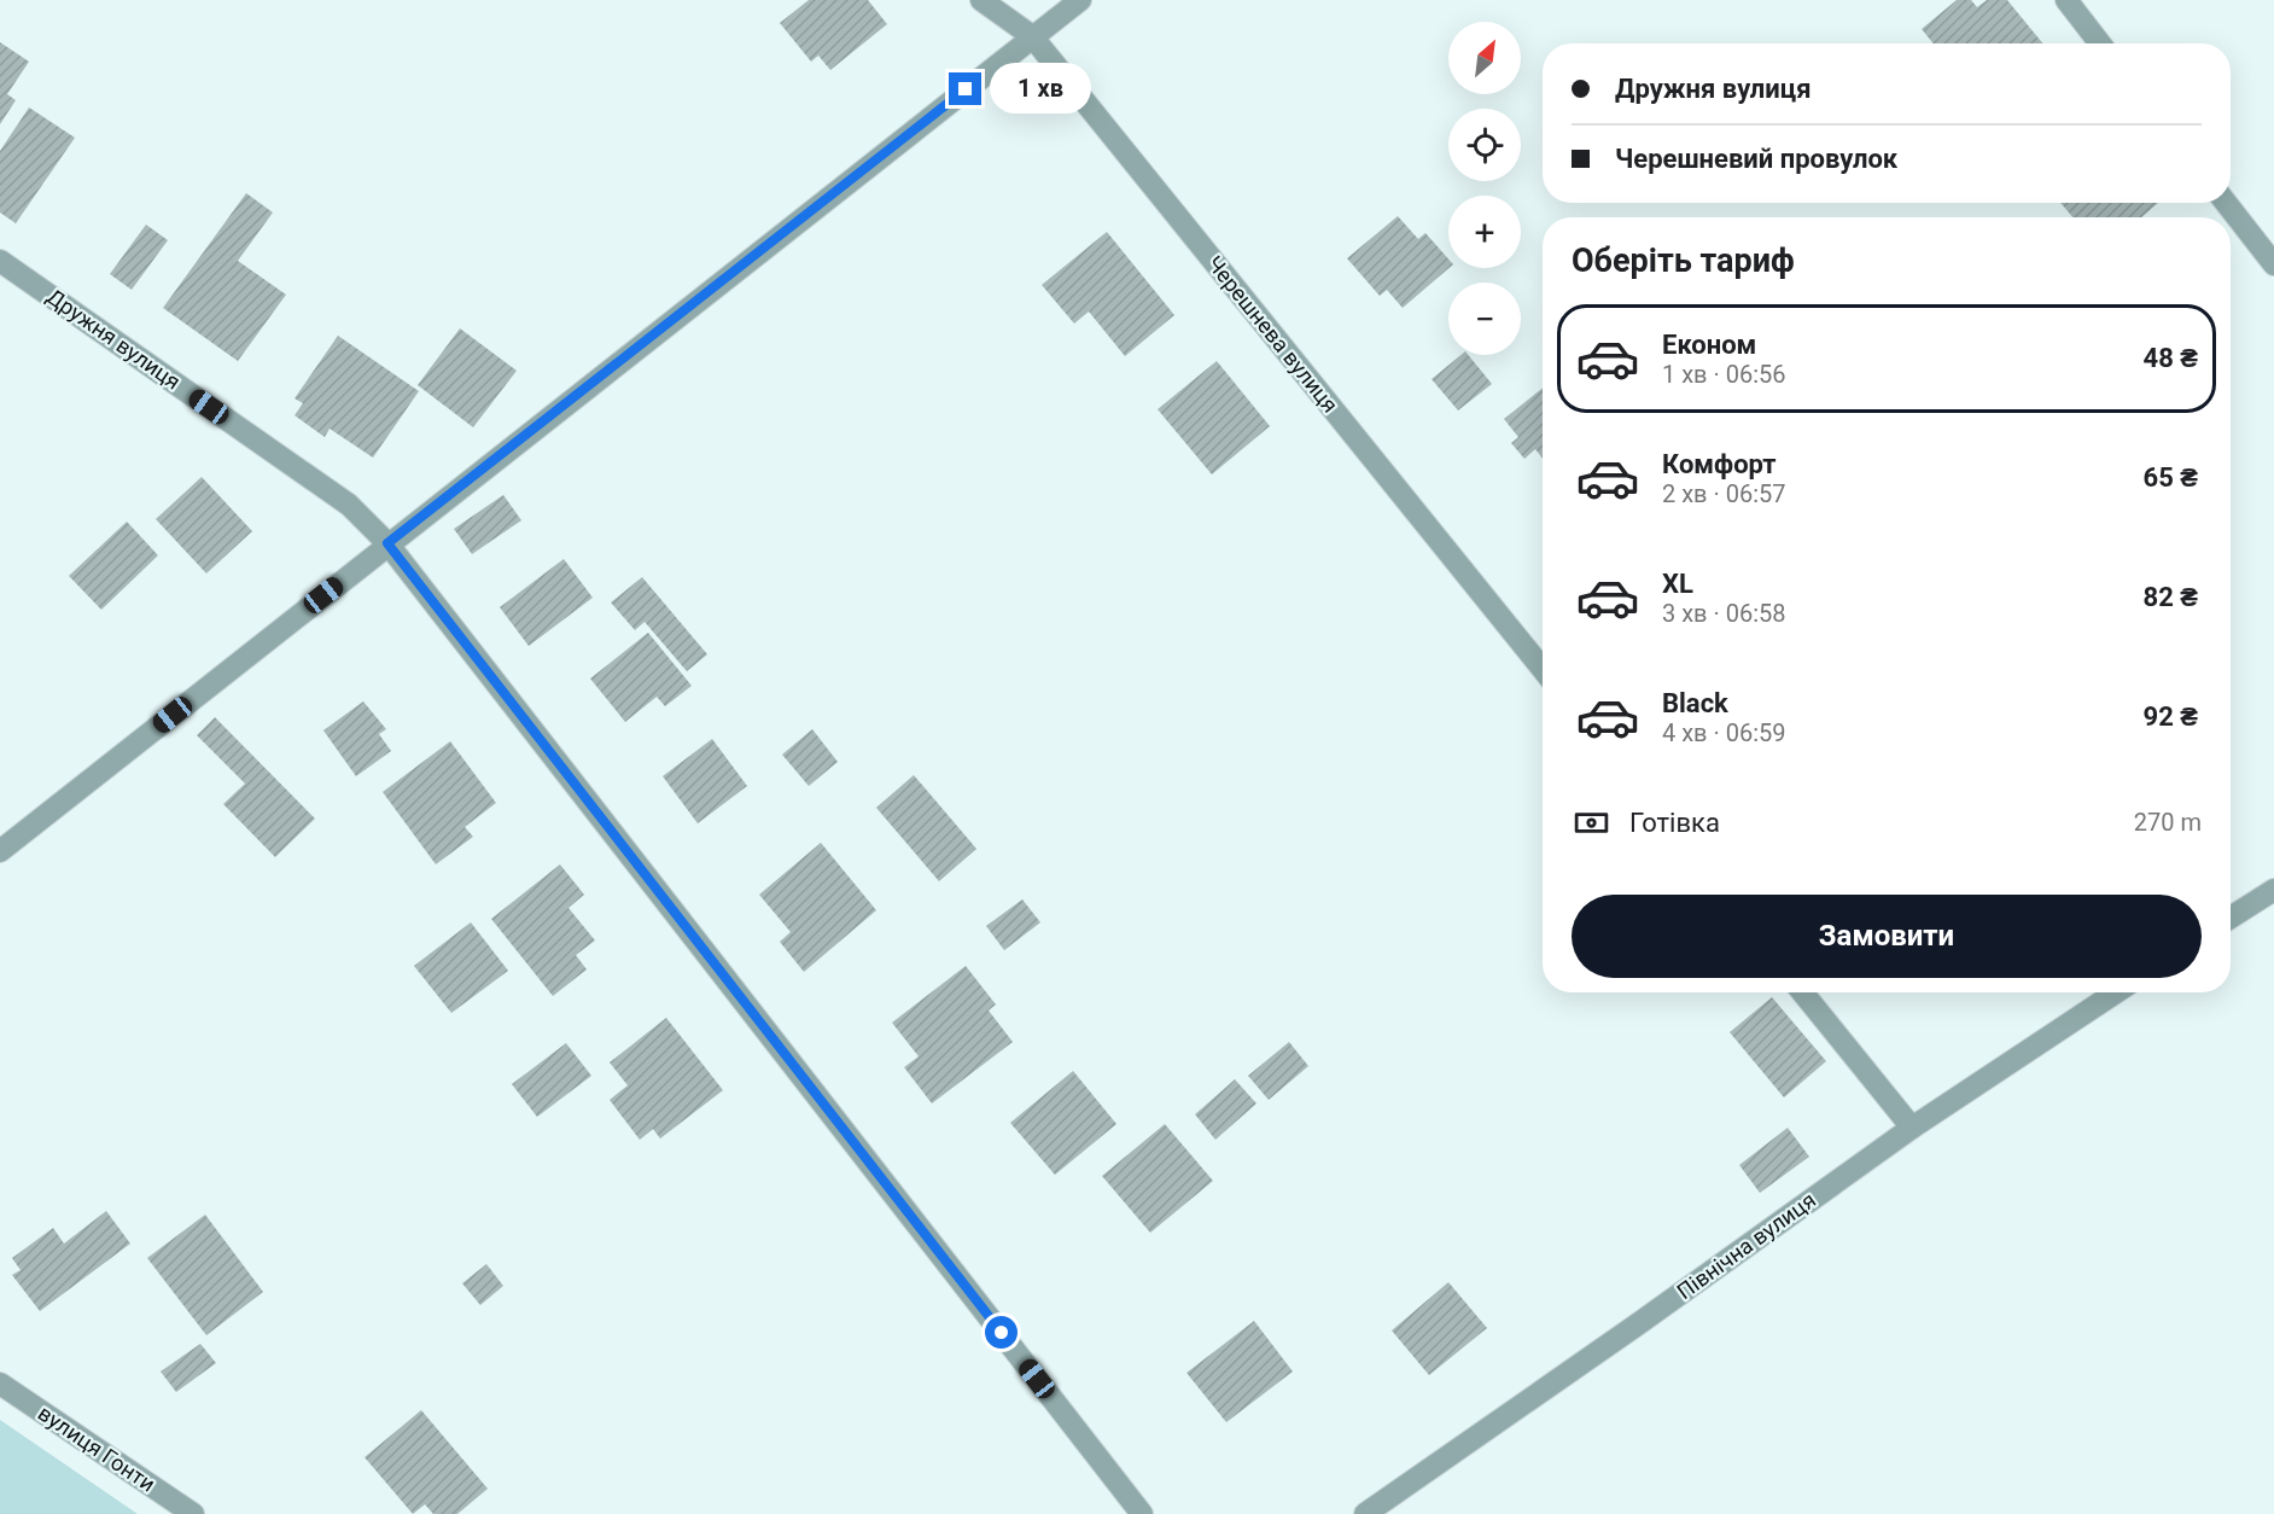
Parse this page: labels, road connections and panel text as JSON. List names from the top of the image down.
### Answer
{
  "streets": {
    "street": [
      "Черешнева вулиця",
      "Дружня вулиця",
      "Північна вулиця",
      "вулиця Гонти"
    ]
  },
  "north": "top right",
  "page": {
    "map_buttons": ["+", "−"],
    "banner": ["Дружня вулиця", "Черешневий провулок"],
    "bubble": "1 хв",
    "heading": "Оберіть тариф",
    "list": [
      {
        "name": "Економ",
        "note": "1 хв · 06:56",
        "value": "48 ₴"
      },
      {
        "name": "Комфорт",
        "note": "2 хв · 06:57",
        "value": "65 ₴"
      },
      {
        "name": "XL",
        "note": "3 хв · 06:58",
        "value": "82 ₴"
      },
      {
        "name": "Black",
        "note": "4 хв · 06:59",
        "value": "92 ₴"
      }
    ],
    "pay": ["Готівка", "270 m"],
    "buttons": "Замовити"
  }
}
